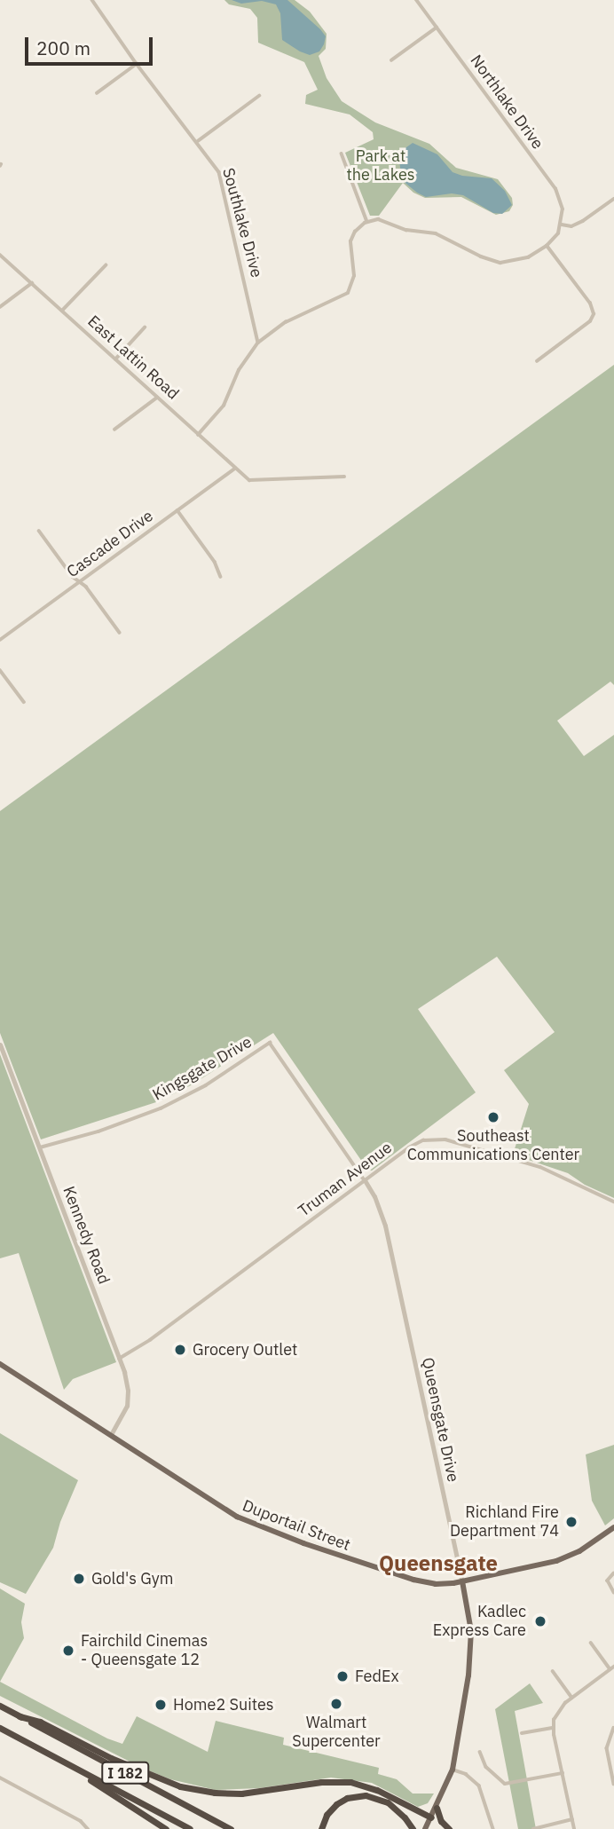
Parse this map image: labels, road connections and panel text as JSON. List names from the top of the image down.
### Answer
{
  "streets": {
    "highway": ["I 182"],
    "main road": ["Queensgate Drive", "Duportail Street"],
    "street": [
      "Northlake Drive",
      "Southlake Drive",
      "East Lattin Road",
      "Cascade Drive",
      "Kingsgate Drive",
      "Truman Avenue",
      "Kennedy Road"
    ]
  },
  "crossings": [
    ["East Lattin Road", "Cascade Drive"],
    ["Kingsgate Drive", "Kennedy Road"],
    ["Kingsgate Drive", "Queensgate Drive"],
    ["Truman Avenue", "Kennedy Road"],
    ["Truman Avenue", "Queensgate Drive"],
    ["Kennedy Road", "Duportail Street"],
    ["Queensgate Drive", "Duportail Street"]
  ],
  "districts": ["Queensgate"],
  "parks": ["Park at the Lakes"],
  "places": [
    "Southeast Communications Center",
    "Grocery Outlet",
    "Richland Fire Department 74",
    "Gold's Gym",
    "Kadlec Express Care",
    "Fairchild Cinemas - Queensgate 12",
    "FedEx",
    "Walmart Supercenter",
    "Home2 Suites"
  ],
  "scale_bar": "200 m"
}
